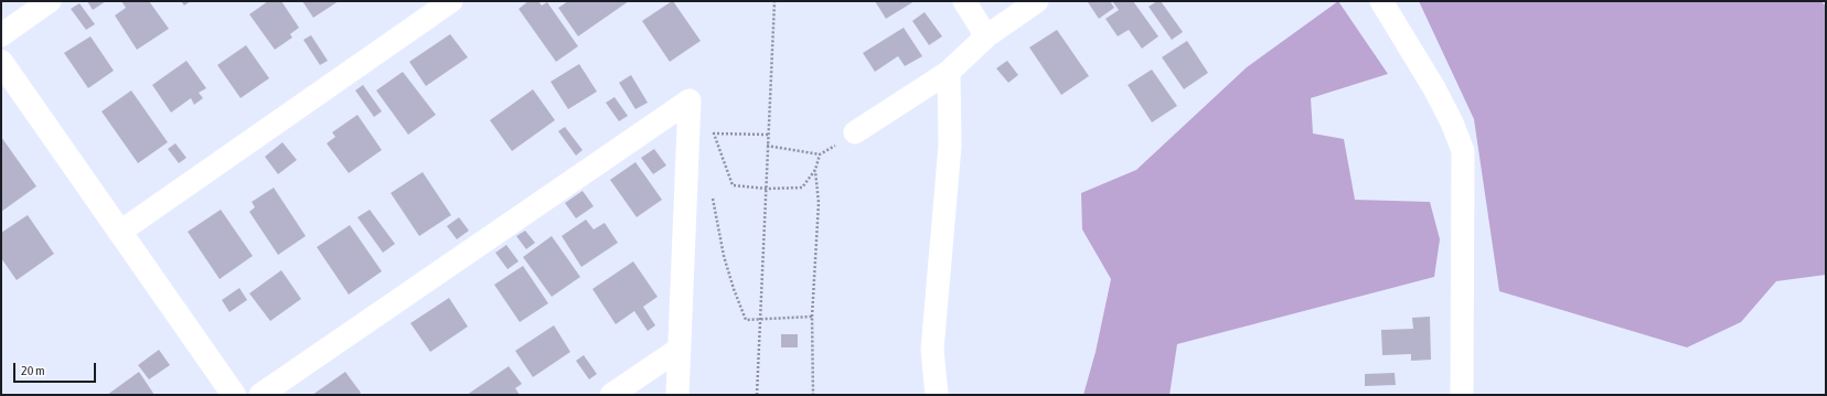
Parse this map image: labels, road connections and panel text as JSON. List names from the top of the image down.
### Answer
{
  "scale_bar": "20 m"
}
